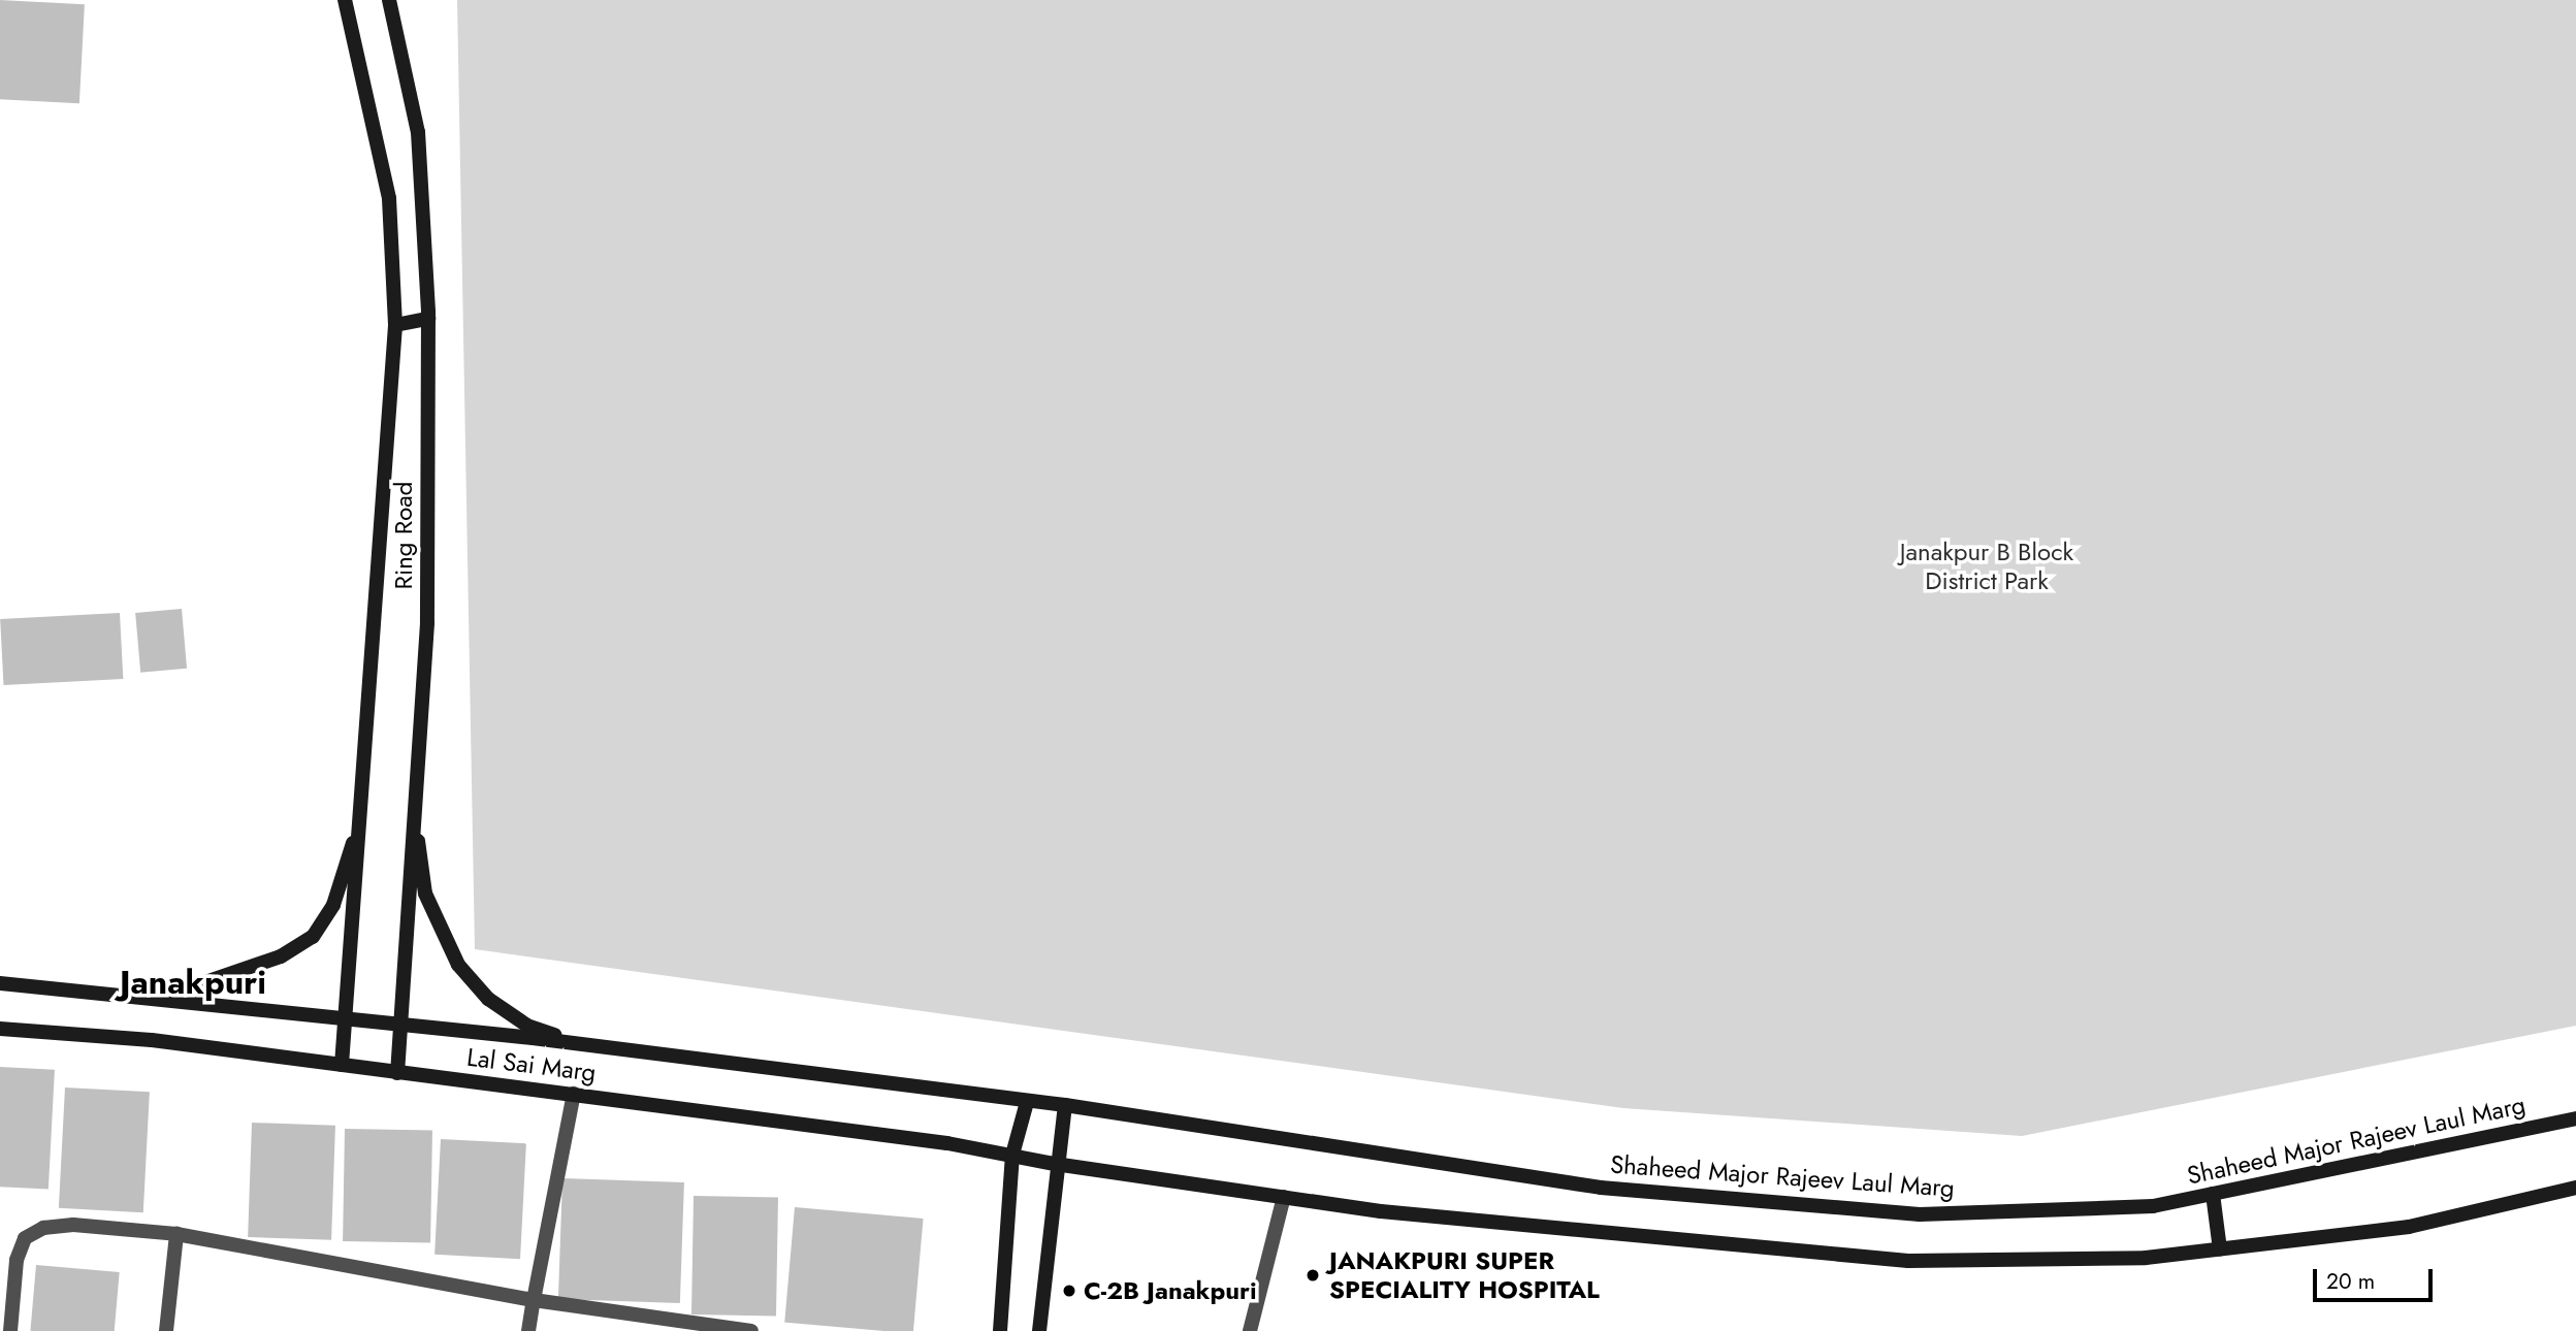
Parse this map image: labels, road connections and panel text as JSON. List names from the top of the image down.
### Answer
{
  "streets": {
    "street": ["Ring Road", "Lal Sai Marg", "Shaheed Major Rajeev Laul Marg"]
  },
  "crossings": [
    ["Ring Road", "Lal Sai Marg"],
    ["Lal Sai Marg", "Shaheed Major Rajeev Laul Marg"]
  ],
  "districts": ["Janakpuri"],
  "parks": ["Janakpur B Block District Park"],
  "places": ["JANAKPURI SUPER SPECIALITY HOSPITAL", "C-2B Janakpuri"],
  "scale_bar": "20 m"
}
